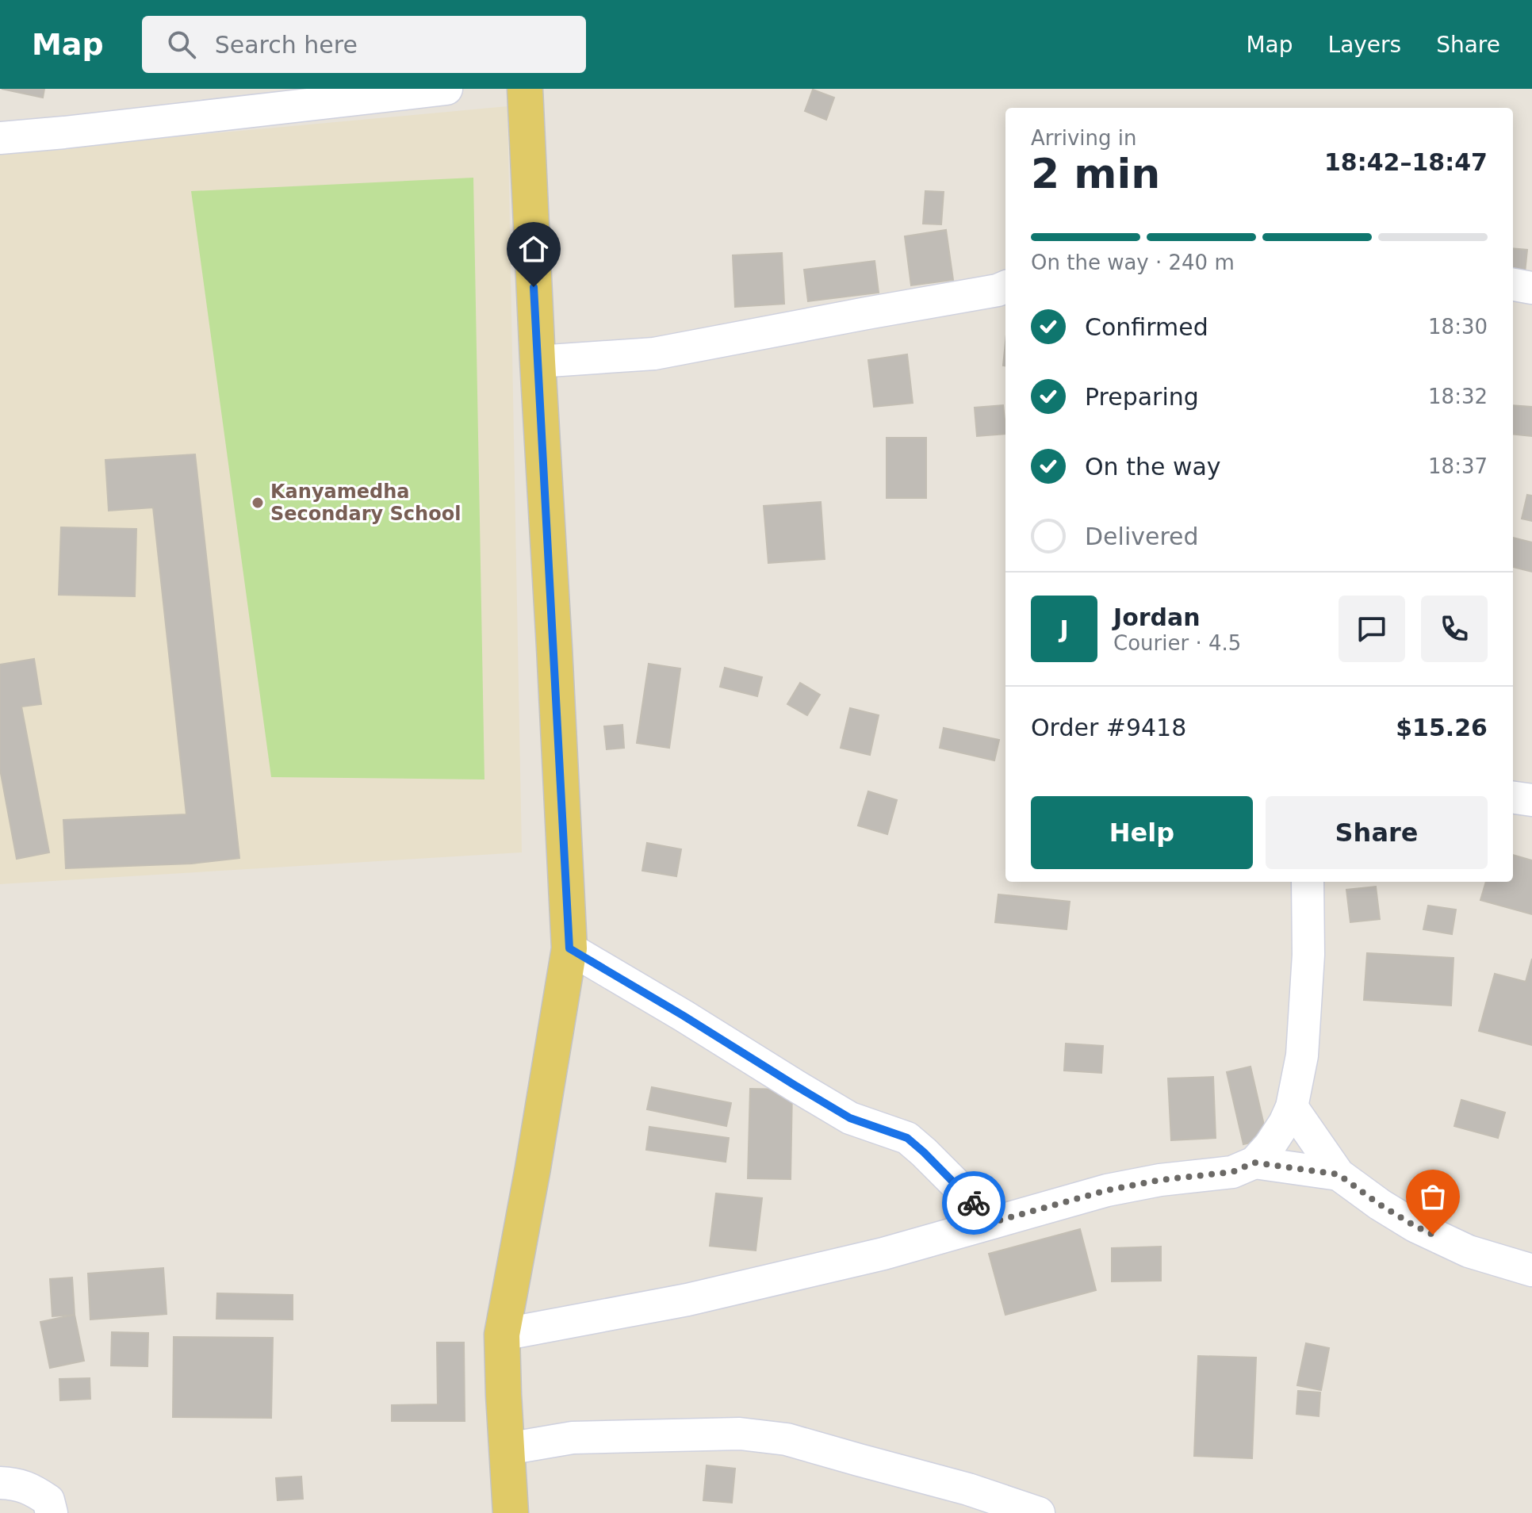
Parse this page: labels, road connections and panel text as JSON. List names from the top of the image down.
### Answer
{
  "places": ["Kanyamedha Secondary School"],
  "page": {
    "header": "Map",
    "search": "Search here",
    "nav": ["Map", "Layers", "Share"],
    "heading": ["2 min", "Arriving in", "18:42–18:47"],
    "panel": [
      "Jordan",
      "Courier · 4.5",
      "Order #9418",
      "$15.26"
    ],
    "bar": "On the way · 240 m",
    "list": [
      ["Confirmed", "18:30"],
      ["Preparing", "18:32"],
      ["On the way", "18:37"],
      "Delivered"
    ],
    "round": "J",
    "buttons": ["Help", "Share"]
  }
}
